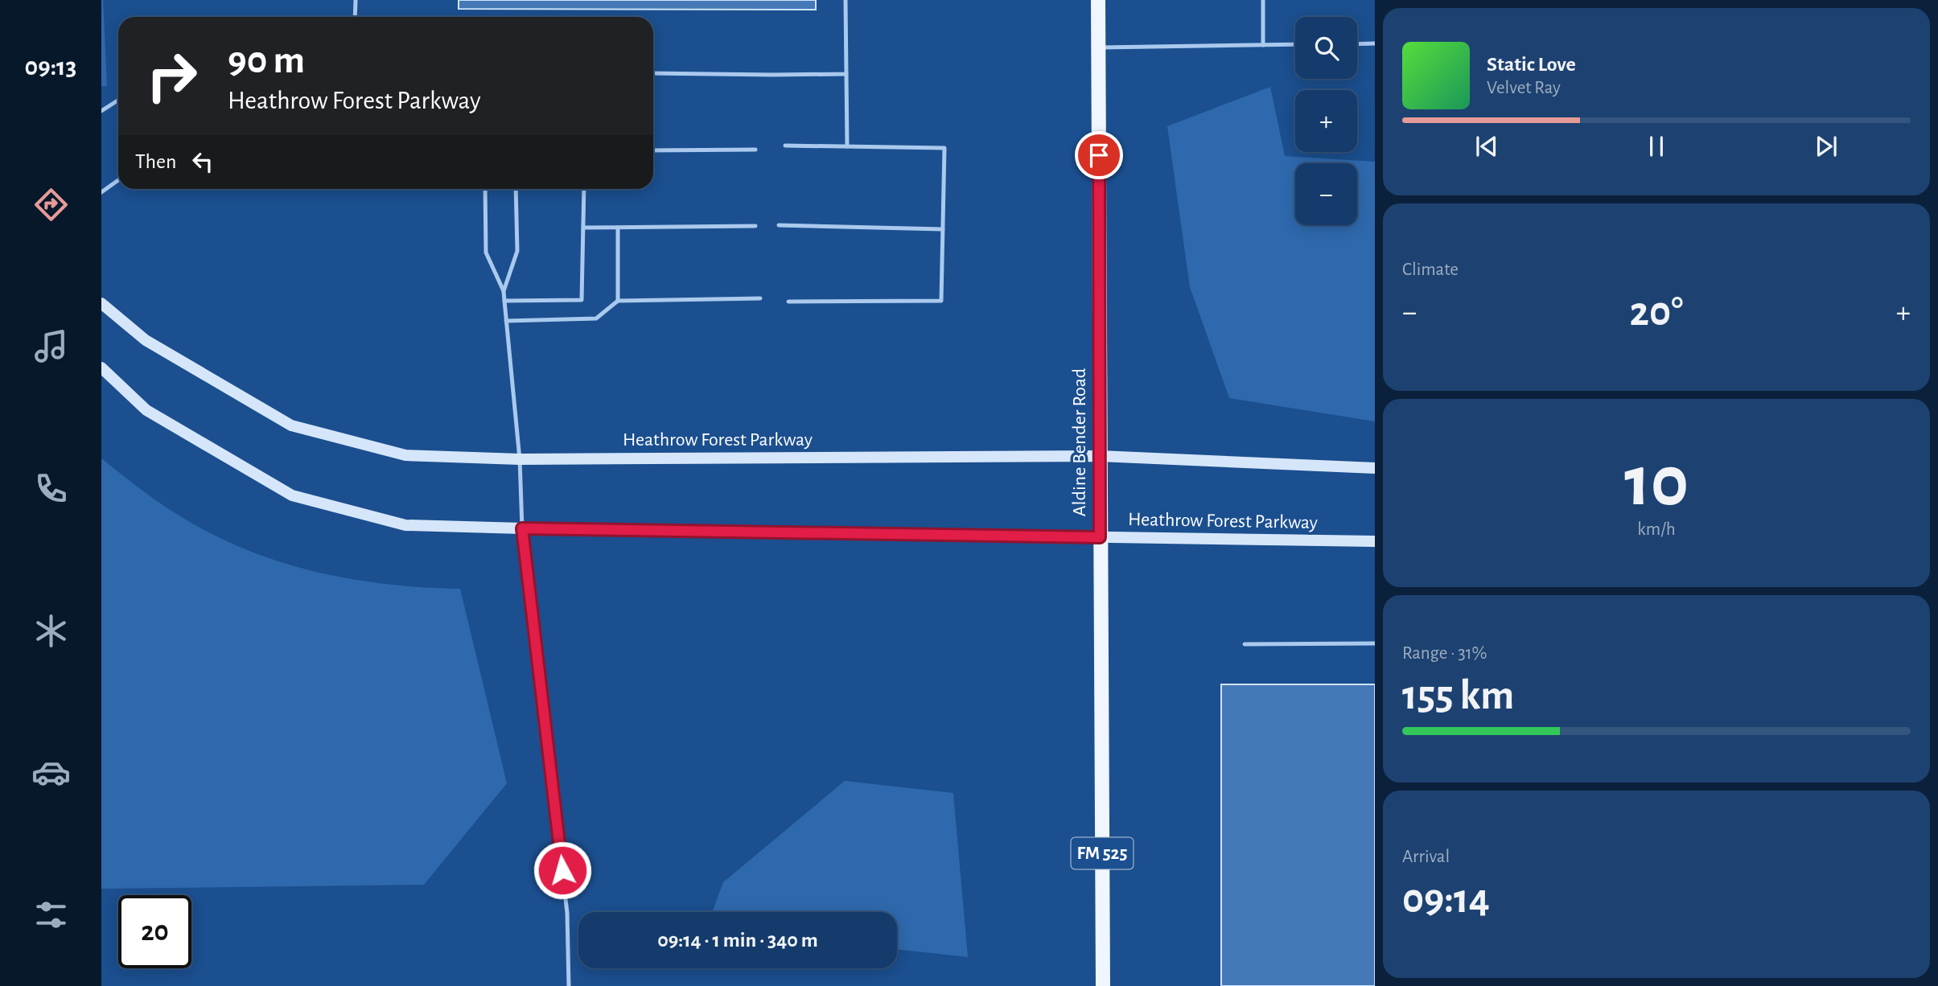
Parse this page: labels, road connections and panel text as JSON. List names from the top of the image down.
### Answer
{
  "streets": {
    "main road": ["Aldine Bender Road", "FM 525"],
    "street": ["Heathrow Forest Parkway"]
  },
  "crossings": [
    ["Heathrow Forest Parkway", "Aldine Bender Road"]
  ],
  "page": {
    "tabs": "09:13",
    "map_buttons": ["+", "−"],
    "turn": ["90 m", "Heathrow Forest Parkway"],
    "song": ["Static Love", "Velvet Ray"],
    "then": "Then",
    "tile": [
      "Climate",
      ["10", "km/h"],
      ["Range · 31%", "155 km"],
      ["Arrival", "09:14"]
    ],
    "heat": ["−", "20°", "+"],
    "limit": "20",
    "trip": "09:14 · 1 min · 340 m"
  }
}
